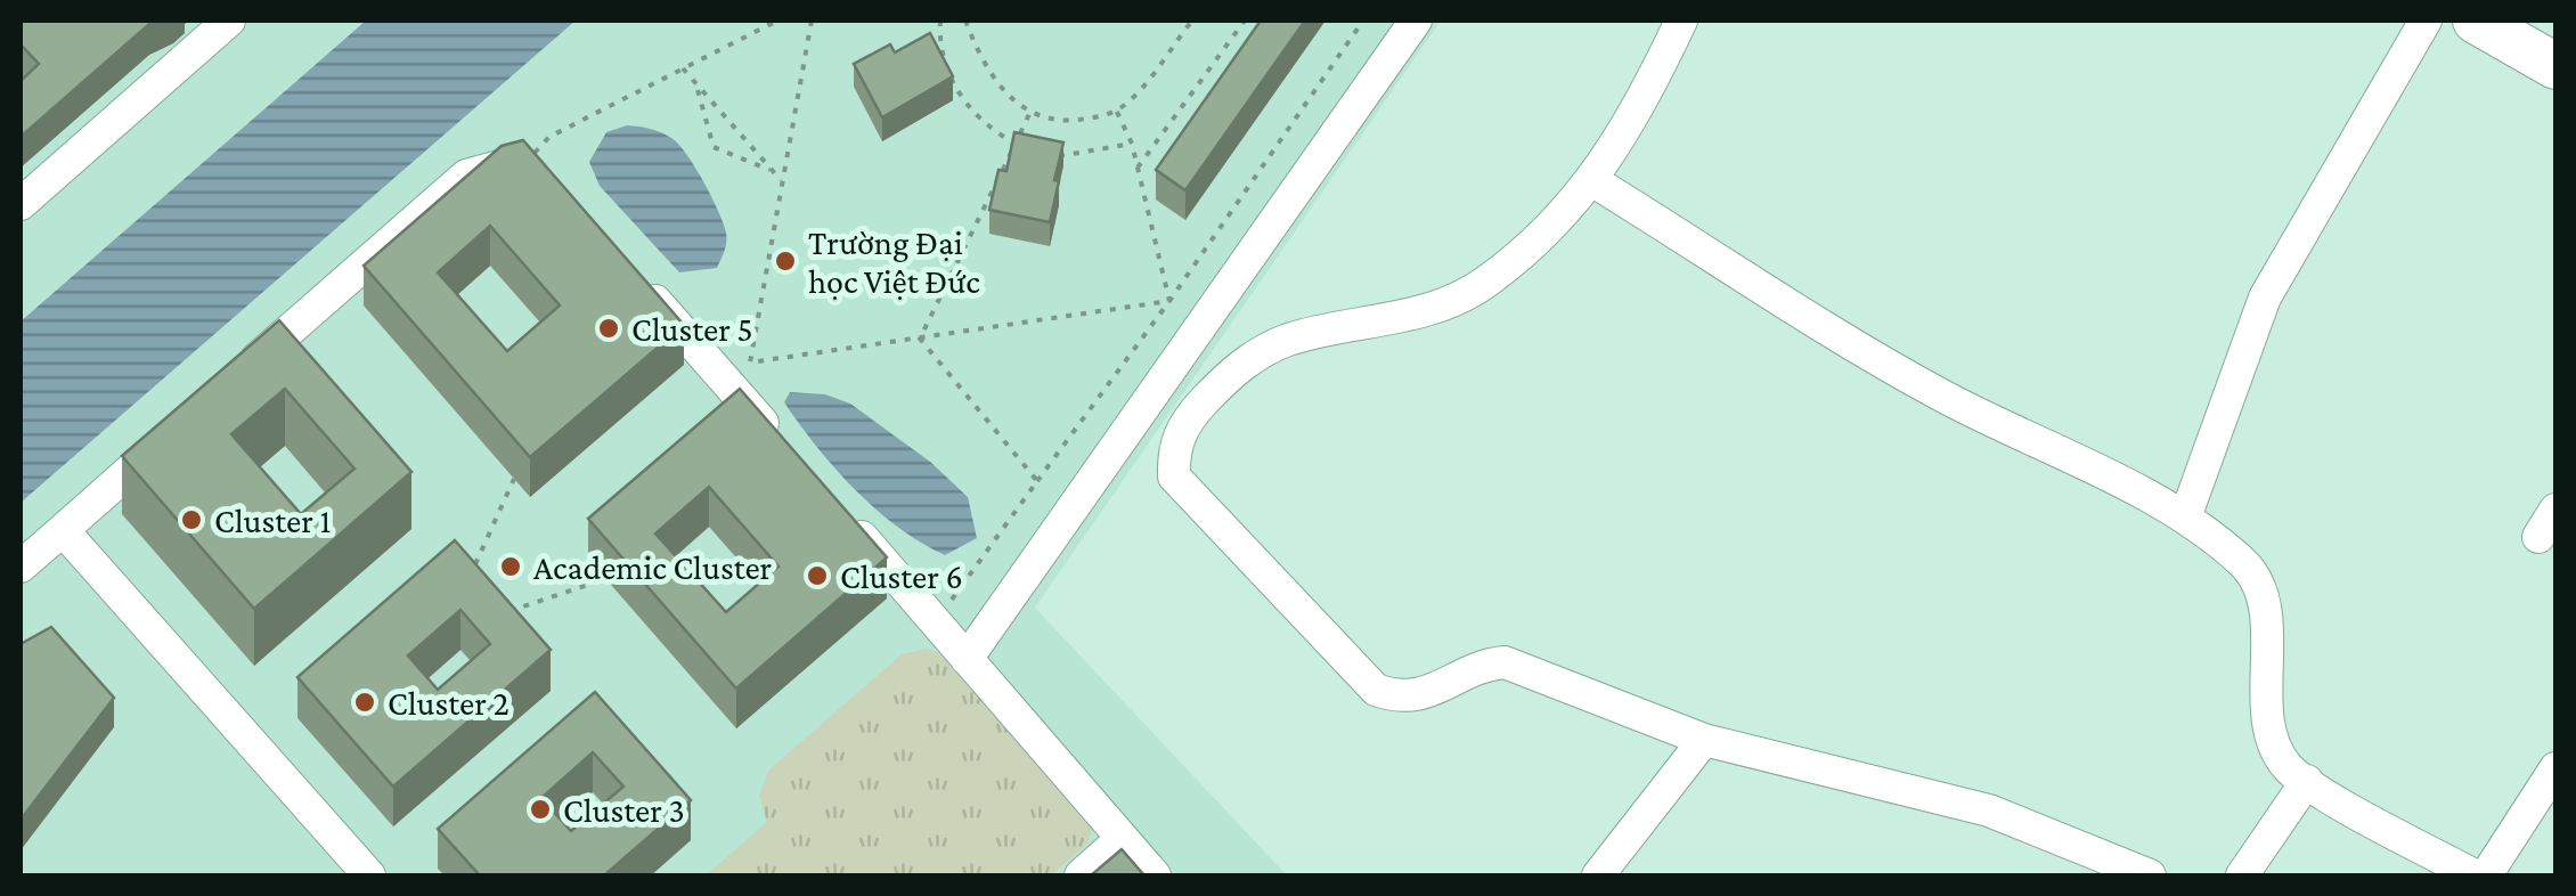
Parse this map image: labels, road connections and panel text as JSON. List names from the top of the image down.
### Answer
{
  "places": [
    "Trường Đại học Việt Đức",
    "Cluster 5",
    "Cluster 1",
    "Academic Cluster",
    "Cluster 6",
    "Cluster 2",
    "Cluster 3"
  ]
}
